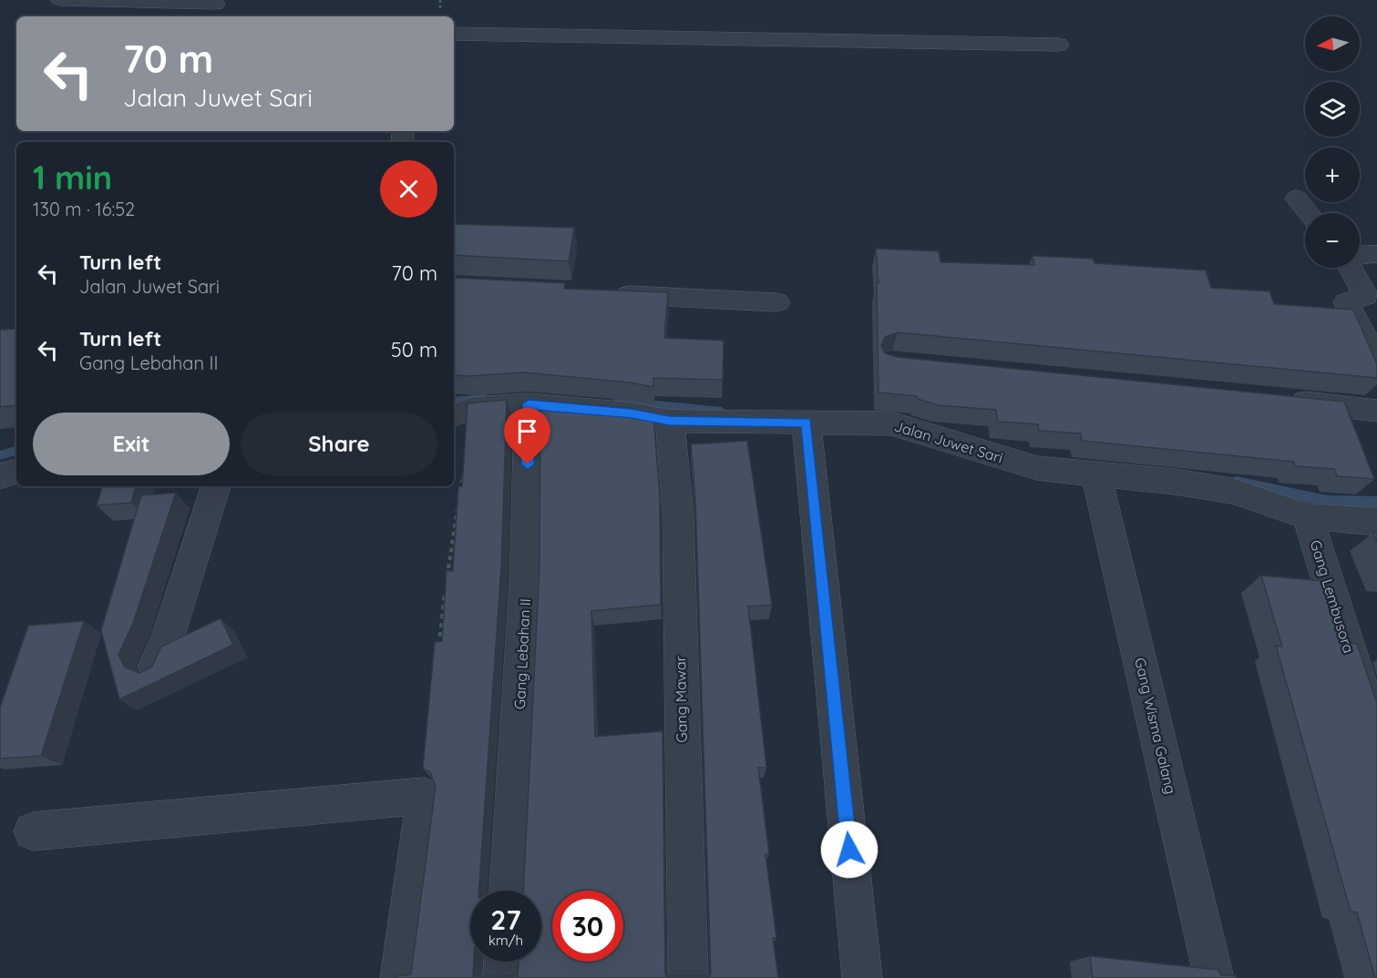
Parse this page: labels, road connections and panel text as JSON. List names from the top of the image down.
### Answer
{
  "streets": {
    "street": [
      "Jalan Juwet Sari",
      "Gang Lembusora",
      "Gang Lebahan II",
      "Gang Mawar",
      "Gang Wisma Galang"
    ]
  },
  "crossings": [
    ["Jalan Juwet Sari", "Gang Lembusora"],
    ["Jalan Juwet Sari", "Gang Lebahan II"],
    ["Jalan Juwet Sari", "Gang Mawar"],
    ["Jalan Juwet Sari", "Gang Wisma Galang"]
  ],
  "north": "left",
  "page": {
    "map_buttons": ["+", "−"],
    "turn": ["70 m", "Jalan Juwet Sari"],
    "heading": ["1 min", "130 m · 16:52"],
    "list": [
      {
        "name": "Turn left",
        "note": "Jalan Juwet Sari",
        "value": "70 m"
      },
      {
        "name": "Turn left",
        "note": "Gang Lebahan II",
        "value": "50 m"
      }
    ],
    "buttons": ["Exit", "Share"],
    "speed": "27 km/h",
    "limit": "30"
  }
}
